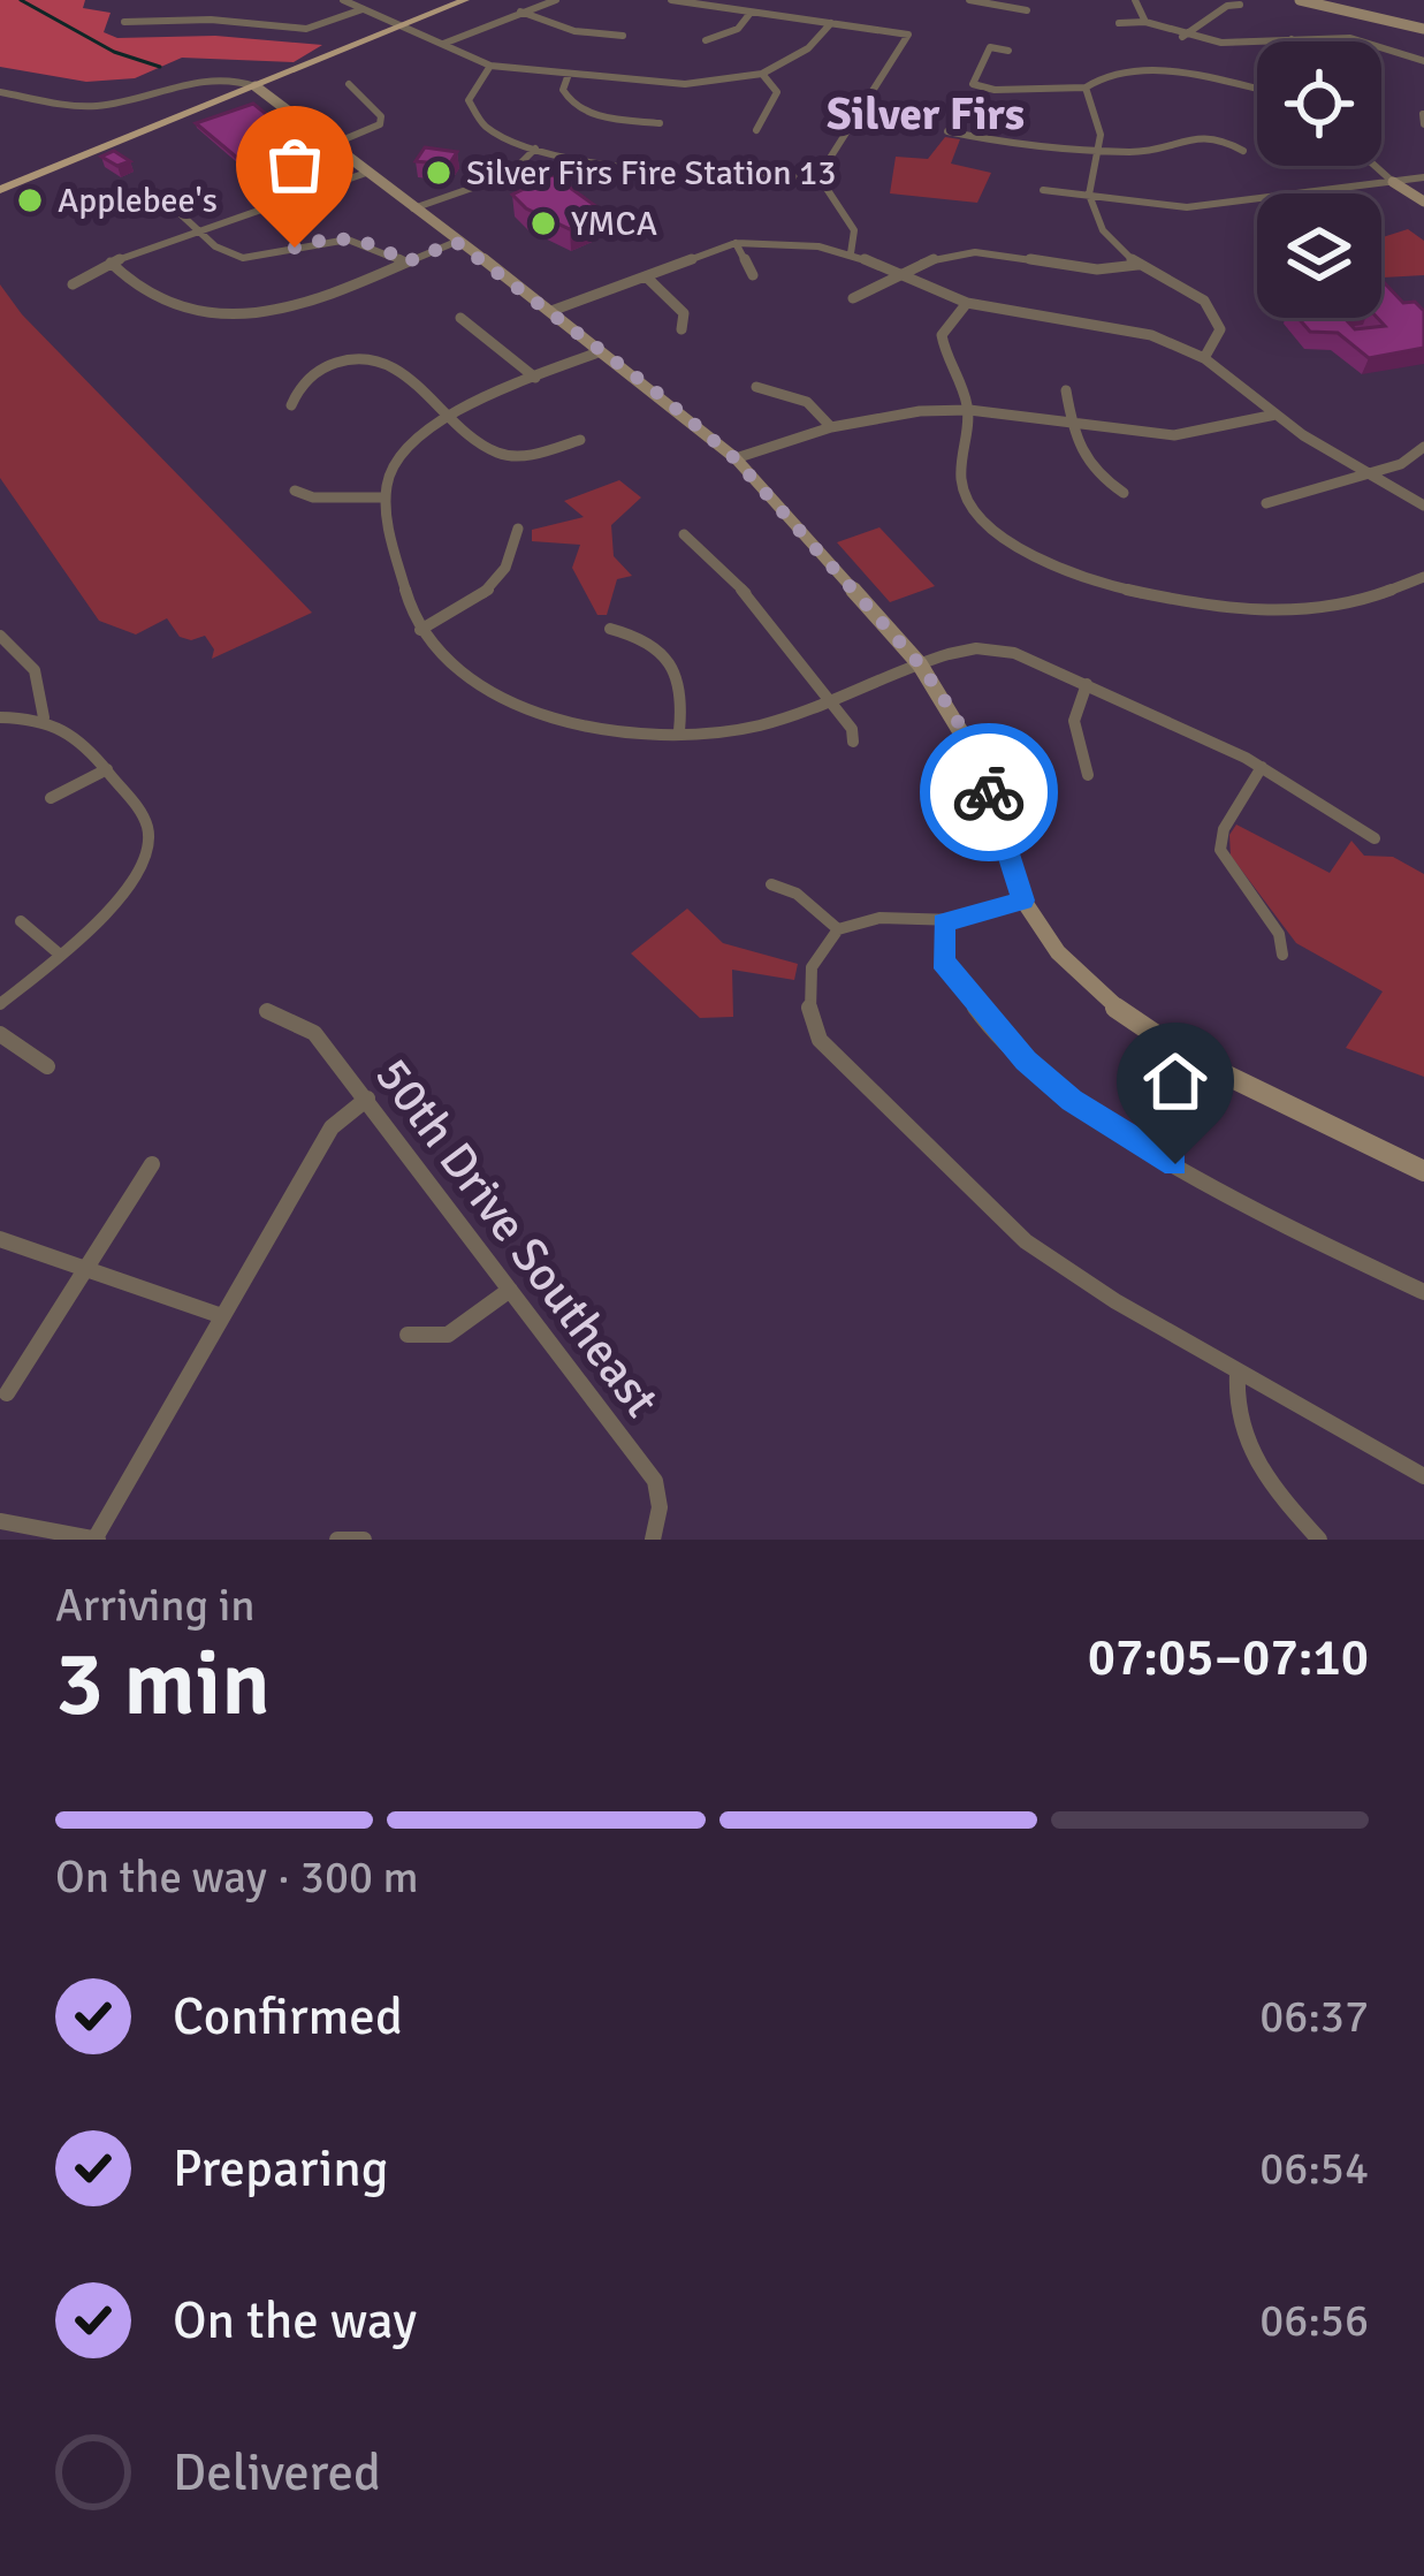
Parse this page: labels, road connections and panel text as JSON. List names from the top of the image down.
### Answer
{
  "streets": {
    "street": ["50th Drive Southeast"]
  },
  "districts": ["Silver Firs"],
  "places": ["Silver Firs Fire Station 13", "Applebee's", "YMCA"],
  "page": {
    "heading": ["3 min", "Arriving in", "07:05–07:10"],
    "bar": "On the way · 300 m",
    "list": [
      ["Confirmed", "06:37"],
      ["Preparing", "06:54"],
      ["On the way", "06:56"],
      "Delivered"
    ]
  }
}
